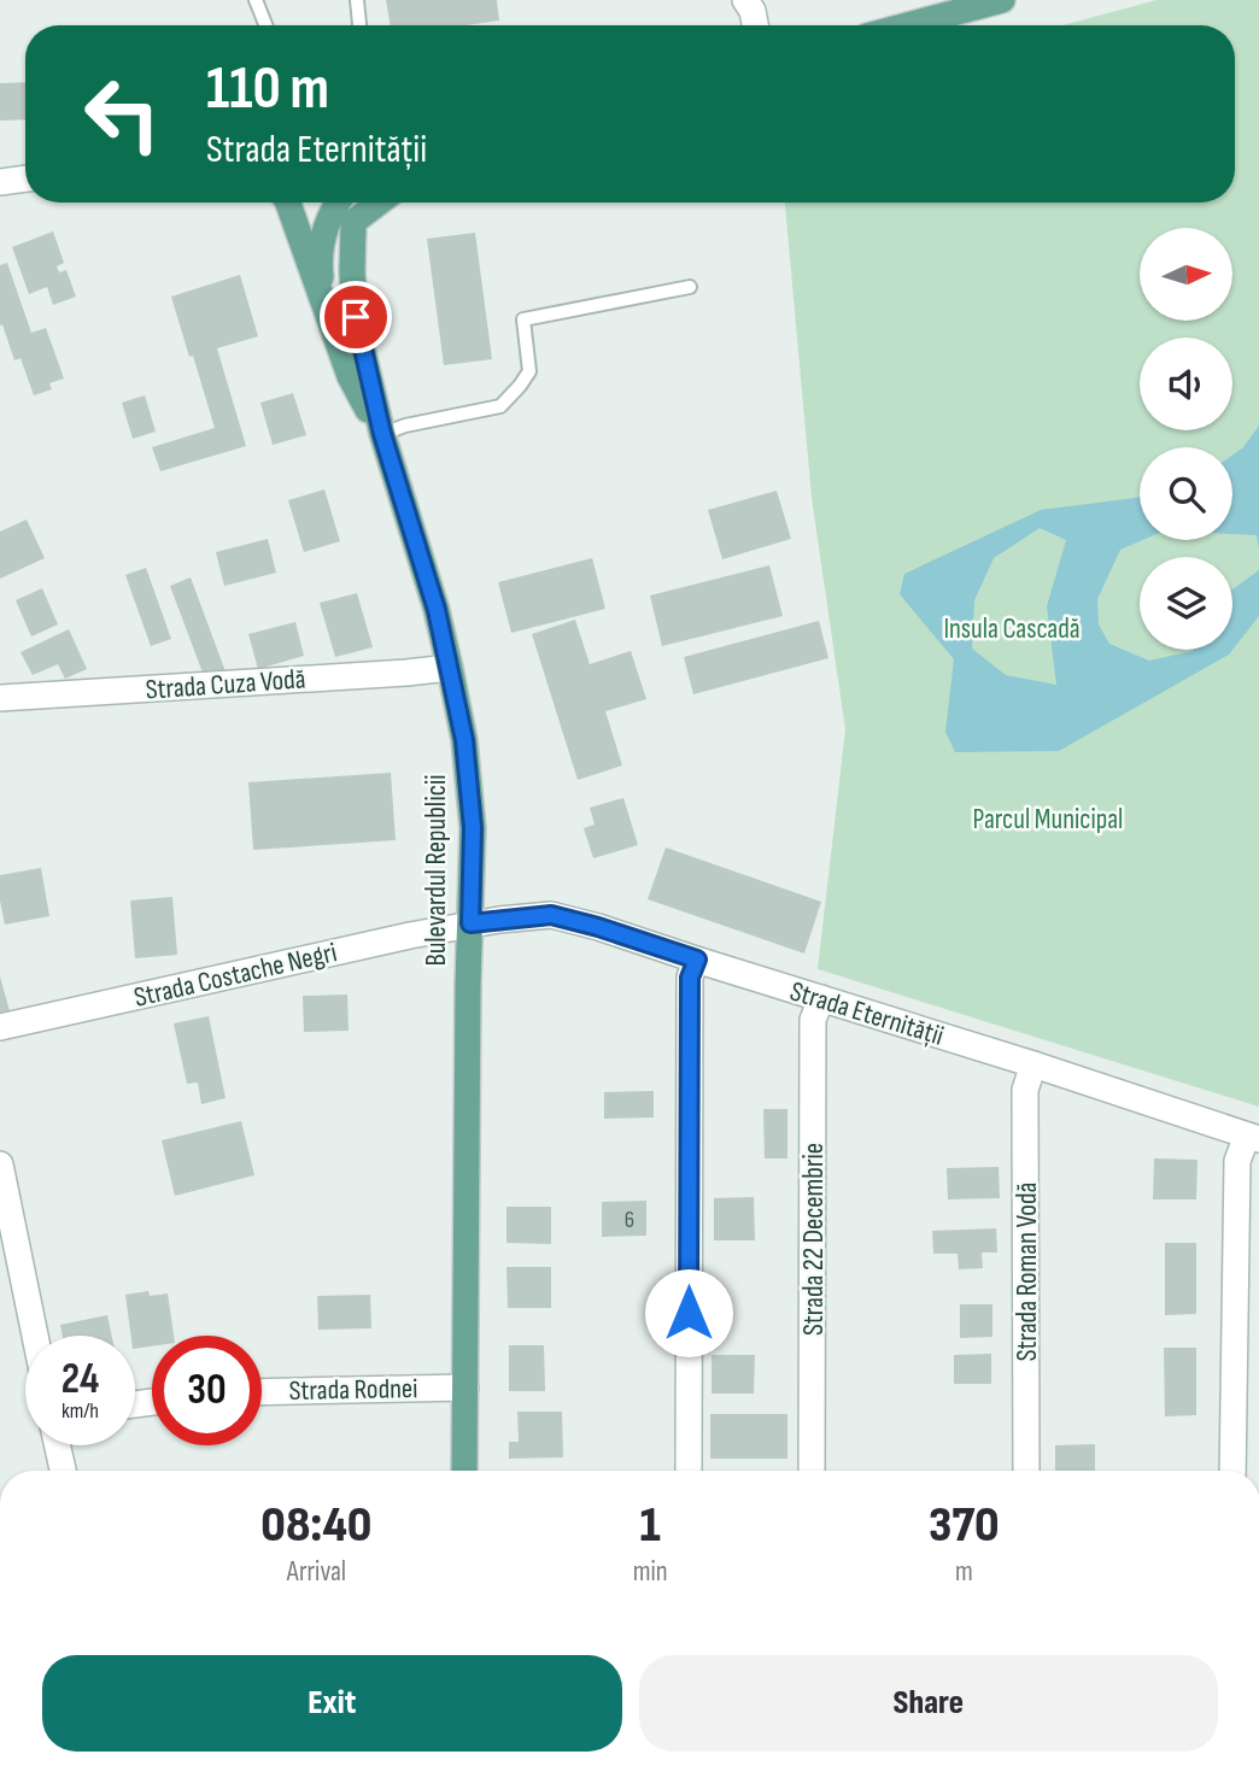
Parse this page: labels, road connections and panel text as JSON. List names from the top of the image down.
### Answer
{
  "streets": {
    "main road": ["Bulevardul Republicii"],
    "street": [
      "Strada Cuza Vodă",
      "Strada Costache Negri",
      "Strada Eternității",
      "Strada 22 Decembrie",
      "Strada Roman Vodă",
      "Strada Rodnei"
    ]
  },
  "crossings": [
    ["Strada Cuza Vodă", "Bulevardul Republicii"],
    ["Bulevardul Republicii", "Strada Costache Negri"],
    ["Bulevardul Republicii", "Strada Eternității"],
    ["Bulevardul Republicii", "Strada Rodnei"],
    ["Strada Costache Negri", "Strada Eternității"],
    ["Strada Eternității", "Strada 22 Decembrie"],
    ["Strada Eternității", "Strada Roman Vodă"]
  ],
  "parks": ["Insula Cascadă", "Parcul Municipal"],
  "house_numbers": ["6"],
  "north": "right",
  "page": {
    "turn": ["110 m", "Strada Eternității"],
    "speed": "24 km/h",
    "limit": "30",
    "eta": [
      "08:40",
      "Arrival",
      "1",
      "min",
      "370",
      "m"
    ],
    "buttons": ["Exit", "Share"]
  }
}
